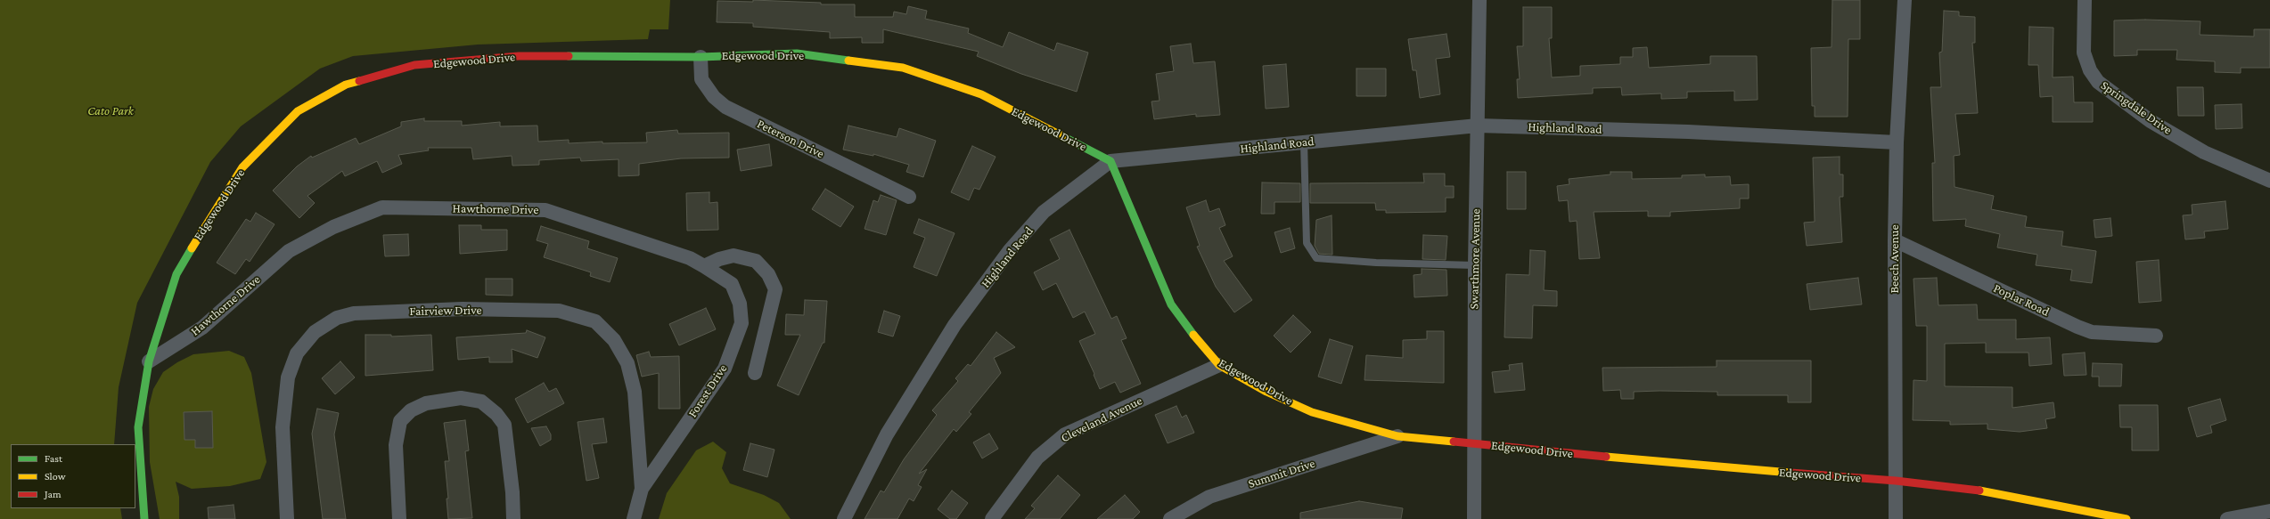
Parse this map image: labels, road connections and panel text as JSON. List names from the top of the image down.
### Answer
{
  "streets": {
    "street": [
      "Edgewood Drive",
      "Springdale Drive",
      "Highland Road",
      "Peterson Drive",
      "Hawthorne Drive",
      "Swarthmore Avenue",
      "Beech Avenue",
      "Poplar Road",
      "Fairview Drive",
      "Forest Drive",
      "Cleveland Avenue",
      "Summit Drive"
    ]
  },
  "crossings": [
    ["Edgewood Drive", "Highland Road"],
    ["Edgewood Drive", "Peterson Drive"],
    ["Edgewood Drive", "Hawthorne Drive"],
    ["Edgewood Drive", "Swarthmore Avenue"],
    ["Edgewood Drive", "Beech Avenue"],
    ["Edgewood Drive", "Cleveland Avenue"],
    ["Edgewood Drive", "Summit Drive"],
    ["Highland Road", "Swarthmore Avenue"],
    ["Highland Road", "Beech Avenue"],
    ["Hawthorne Drive", "Forest Drive"],
    ["Beech Avenue", "Poplar Road"],
    ["Fairview Drive", "Forest Drive"]
  ],
  "parks": ["Cato Park"],
  "legend": ["Fast", "Slow", "Jam"]
}
